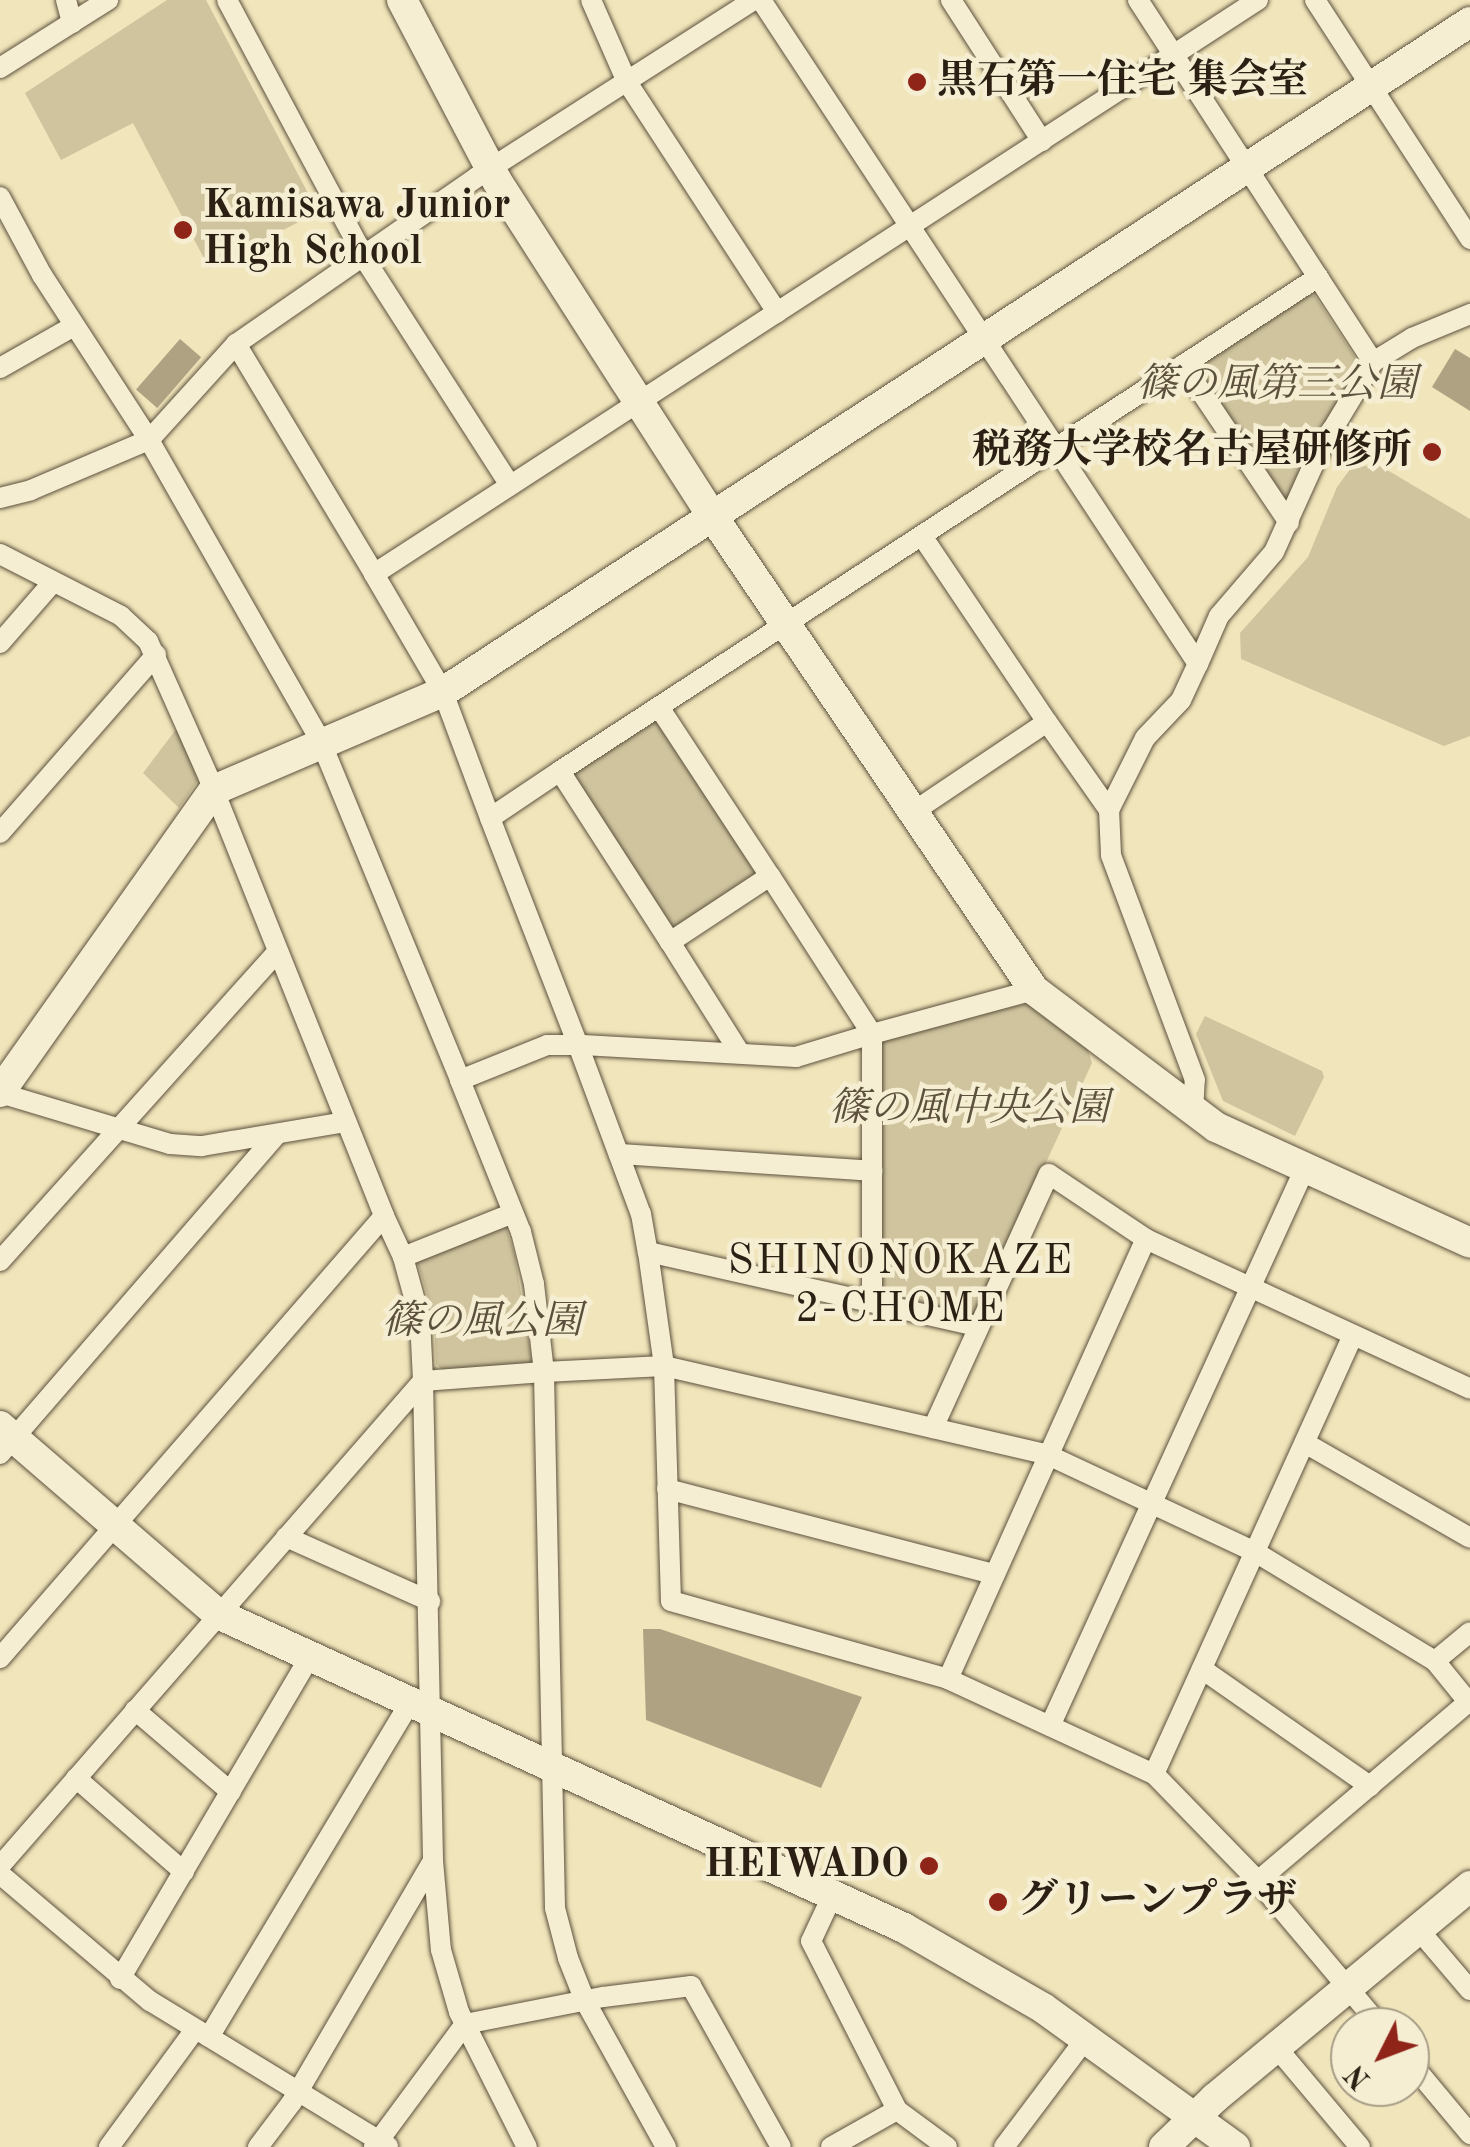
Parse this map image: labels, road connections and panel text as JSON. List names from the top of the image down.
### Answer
{
  "districts": ["SHINONOKAZE 2-CHOME"],
  "parks": ["篠の風第三公園", "篠の風中央公園", "篠の風公園"],
  "places": [
    "黒石第一住宅 集会室",
    "Kamisawa Junior High School",
    "税務大学校名古屋研修所",
    "HEIWADO",
    "グリーンプラザ"
  ],
  "north": "bottom left"
}
